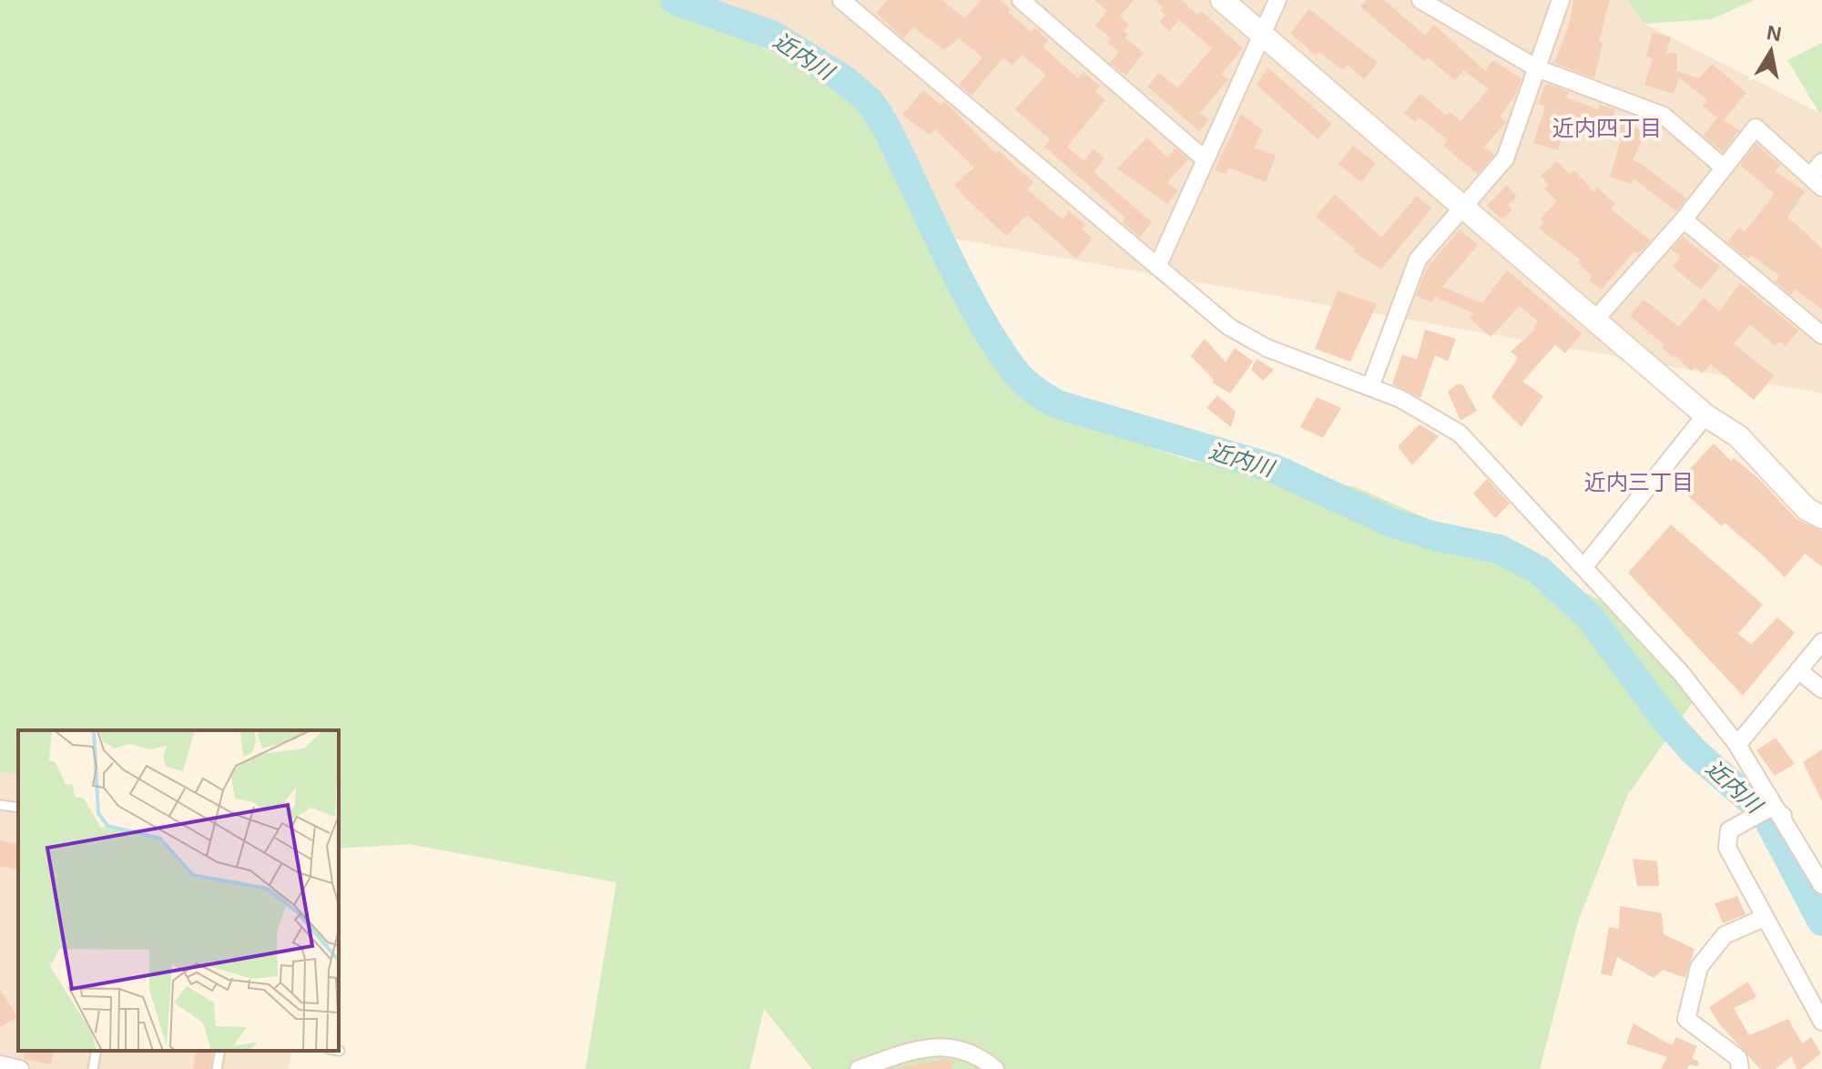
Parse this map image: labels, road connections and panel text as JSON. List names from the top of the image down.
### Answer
{
  "districts": ["近内四丁目", "近内三丁目"],
  "water": ["近内川"],
  "north": "top"
}
